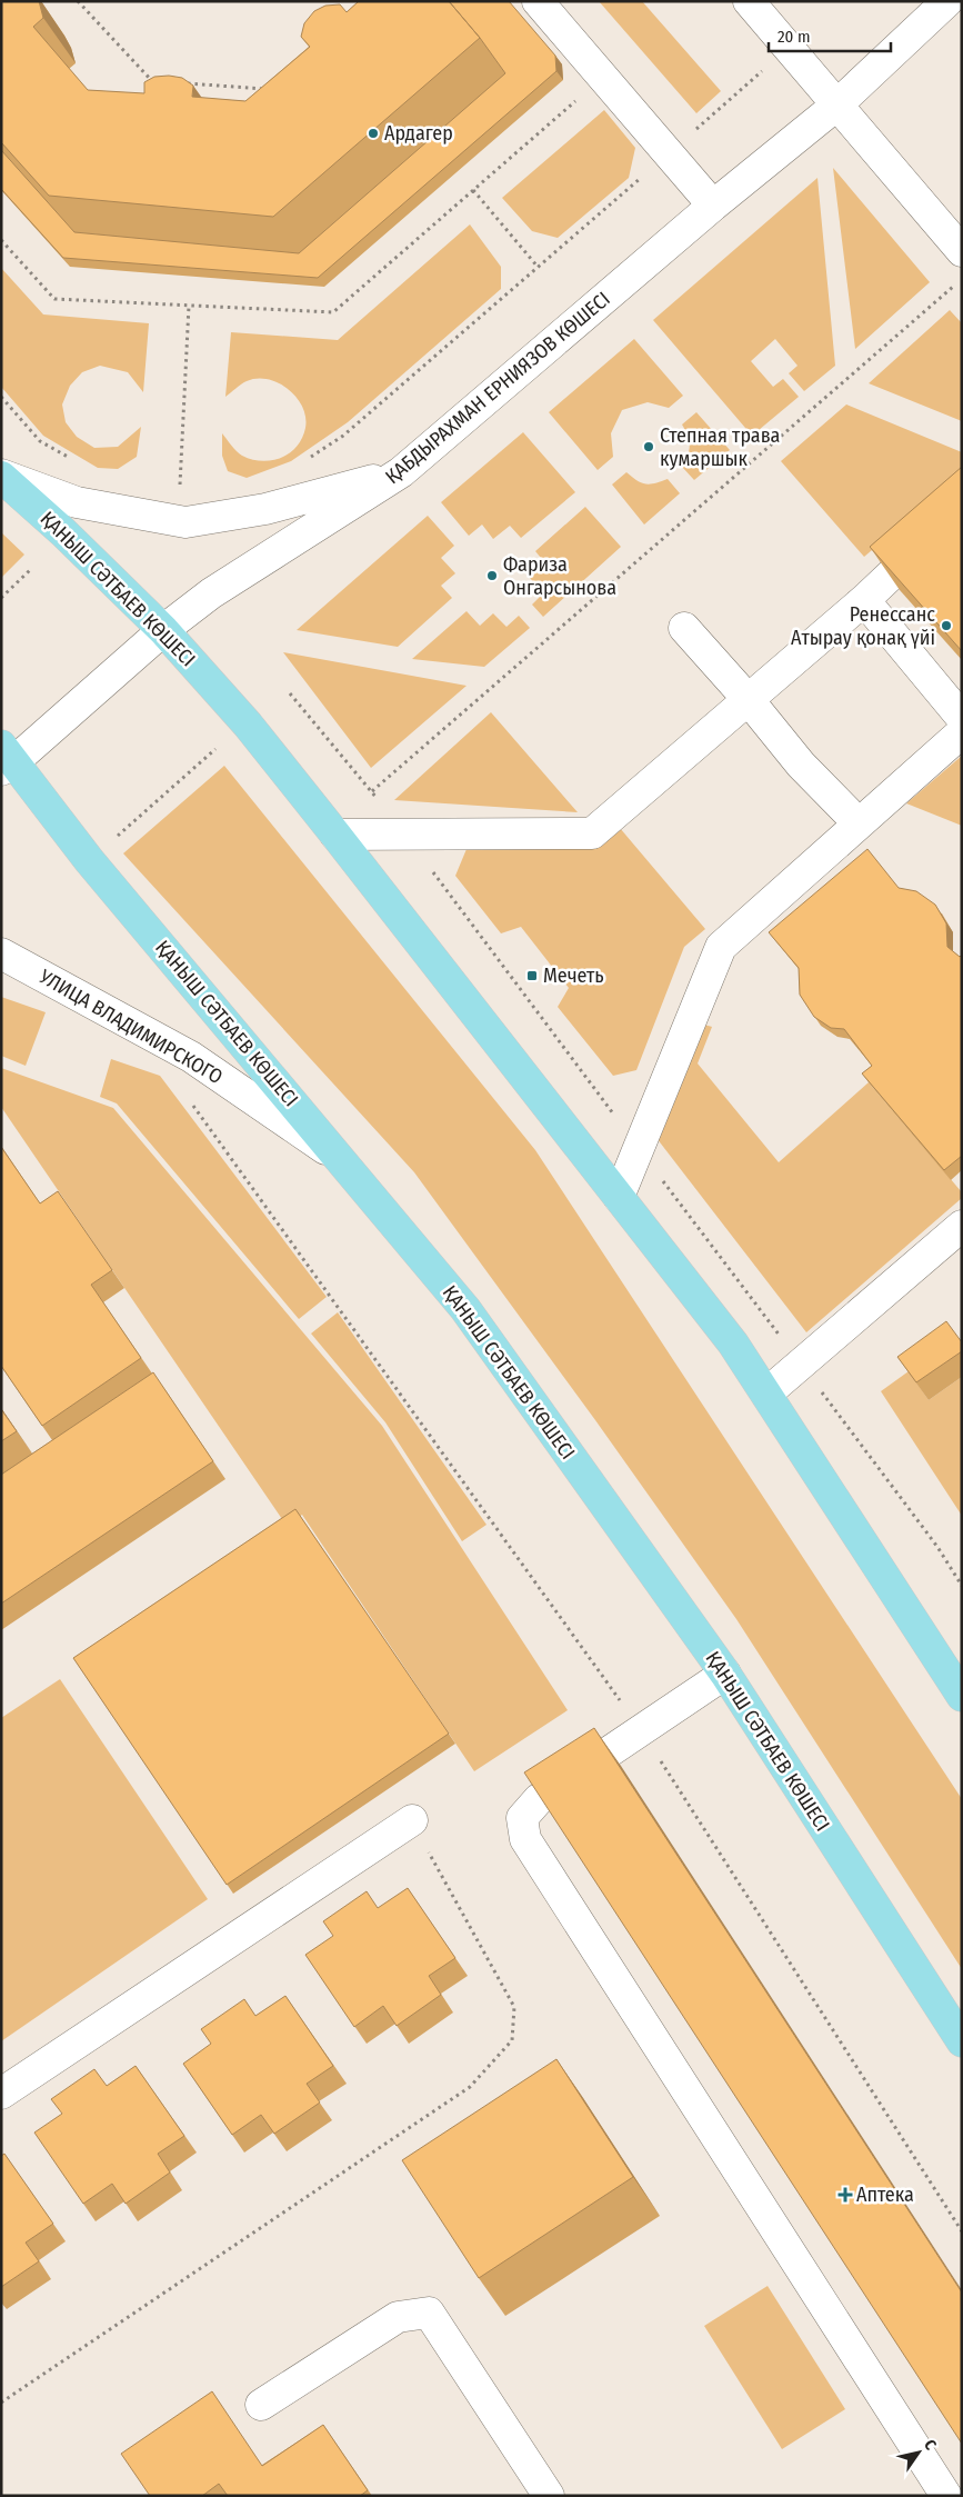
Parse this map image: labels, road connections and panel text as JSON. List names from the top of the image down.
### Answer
{
  "streets": {
    "main road": ["ҚАНЫШ СӘТБАЕВ КӨШЕСІ"],
    "street": ["ҚАБДЫРАХМАН ЕРНИЯЗОВ КӨШЕСІ", "УЛИЦА ВЛАДИМИРСКОГО"]
  },
  "crossings": [
    ["ҚАБДЫРАХМАН ЕРНИЯЗОВ КӨШЕСІ", "ҚАНЫШ СӘТБАЕВ КӨШЕСІ"],
    ["ҚАНЫШ СӘТБАЕВ КӨШЕСІ", "УЛИЦА ВЛАДИМИРСКОГО"]
  ],
  "places": {
    "other": [
      "Ардагер",
      "Степная трава кумаршык",
      "Фариза Онгарсынова",
      "Ренессанс Атырау қонақ үйі"
    ],
    "transit": ["Мечеть"],
    "health": ["Аптека"]
  },
  "scale_bar": "20 m",
  "north": "top right"
}
